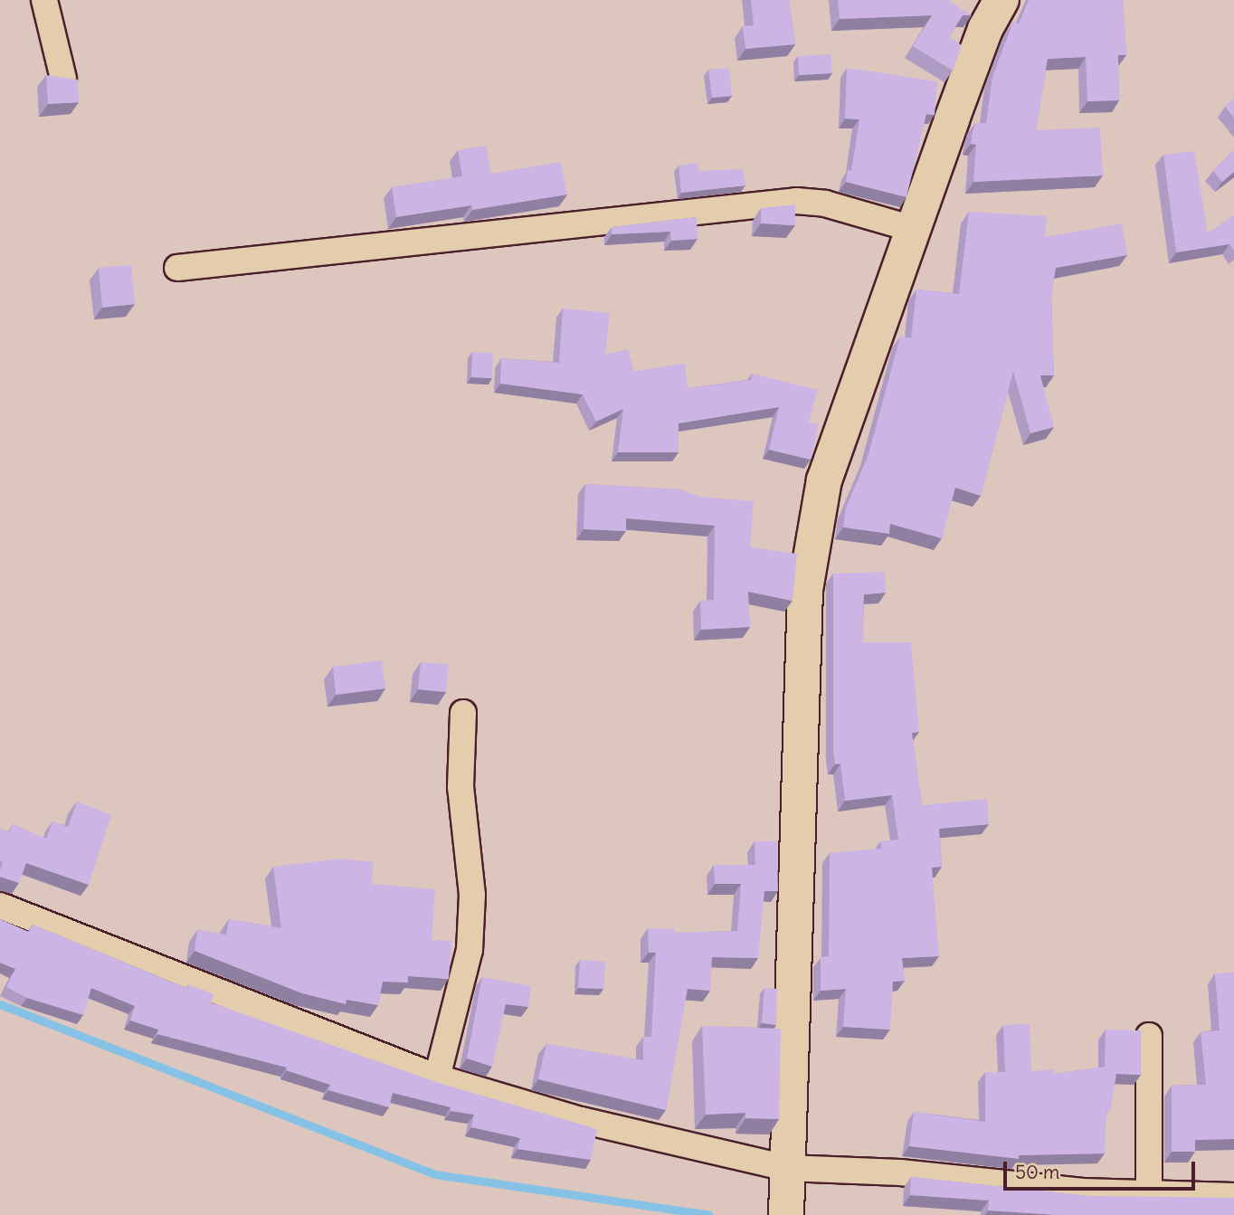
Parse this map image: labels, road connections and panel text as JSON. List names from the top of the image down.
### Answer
{
  "scale_bar": "50 m"
}
